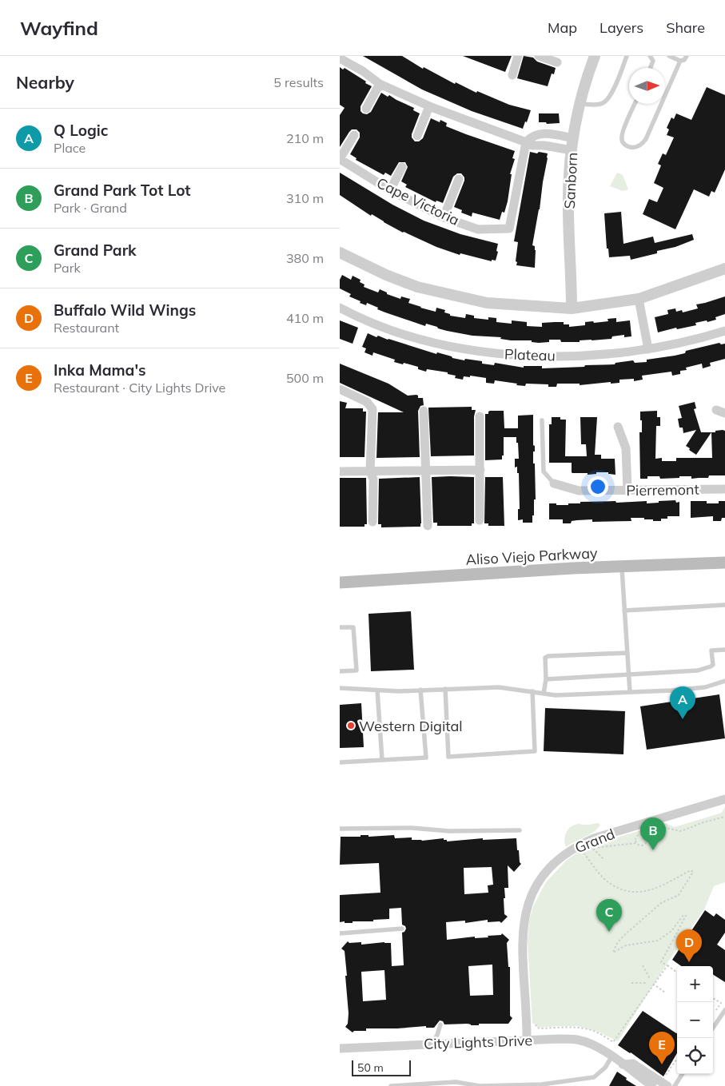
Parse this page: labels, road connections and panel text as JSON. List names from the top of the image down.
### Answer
{
  "streets": {
    "main road": ["Aliso Viejo Parkway"],
    "street": [
      "Sanborn",
      "Cape Victoria",
      "Plateau",
      "Pierremont",
      "Grand",
      "City Lights Drive"
    ]
  },
  "crossings": [
    ["Grand", "City Lights Drive"]
  ],
  "places": ["Western Digital"],
  "scale_bar": "50 m",
  "north": "right",
  "page": {
    "header": "Wayfind",
    "nav": ["Map", "Layers", "Share"],
    "heading": ["Nearby", "5 results"],
    "list": [
      {
        "mark": "A",
        "name": "Q Logic",
        "note": "Place",
        "value": "210 m"
      },
      {
        "mark": "B",
        "name": "Grand Park Tot Lot",
        "note": "Park · Grand",
        "value": "310 m"
      },
      {
        "mark": "C",
        "name": "Grand Park",
        "note": "Park",
        "value": "380 m"
      },
      {
        "mark": "D",
        "name": "Buffalo Wild Wings",
        "note": "Restaurant",
        "value": "410 m"
      },
      {
        "mark": "E",
        "name": "Inka Mama's",
        "note": "Restaurant · City Lights Drive",
        "value": "500 m"
      }
    ],
    "pins": [
      "A",
      "B",
      "C",
      "D",
      "E"
    ],
    "map_buttons": ["+", "−"],
    "scale": "50 m"
  }
}
